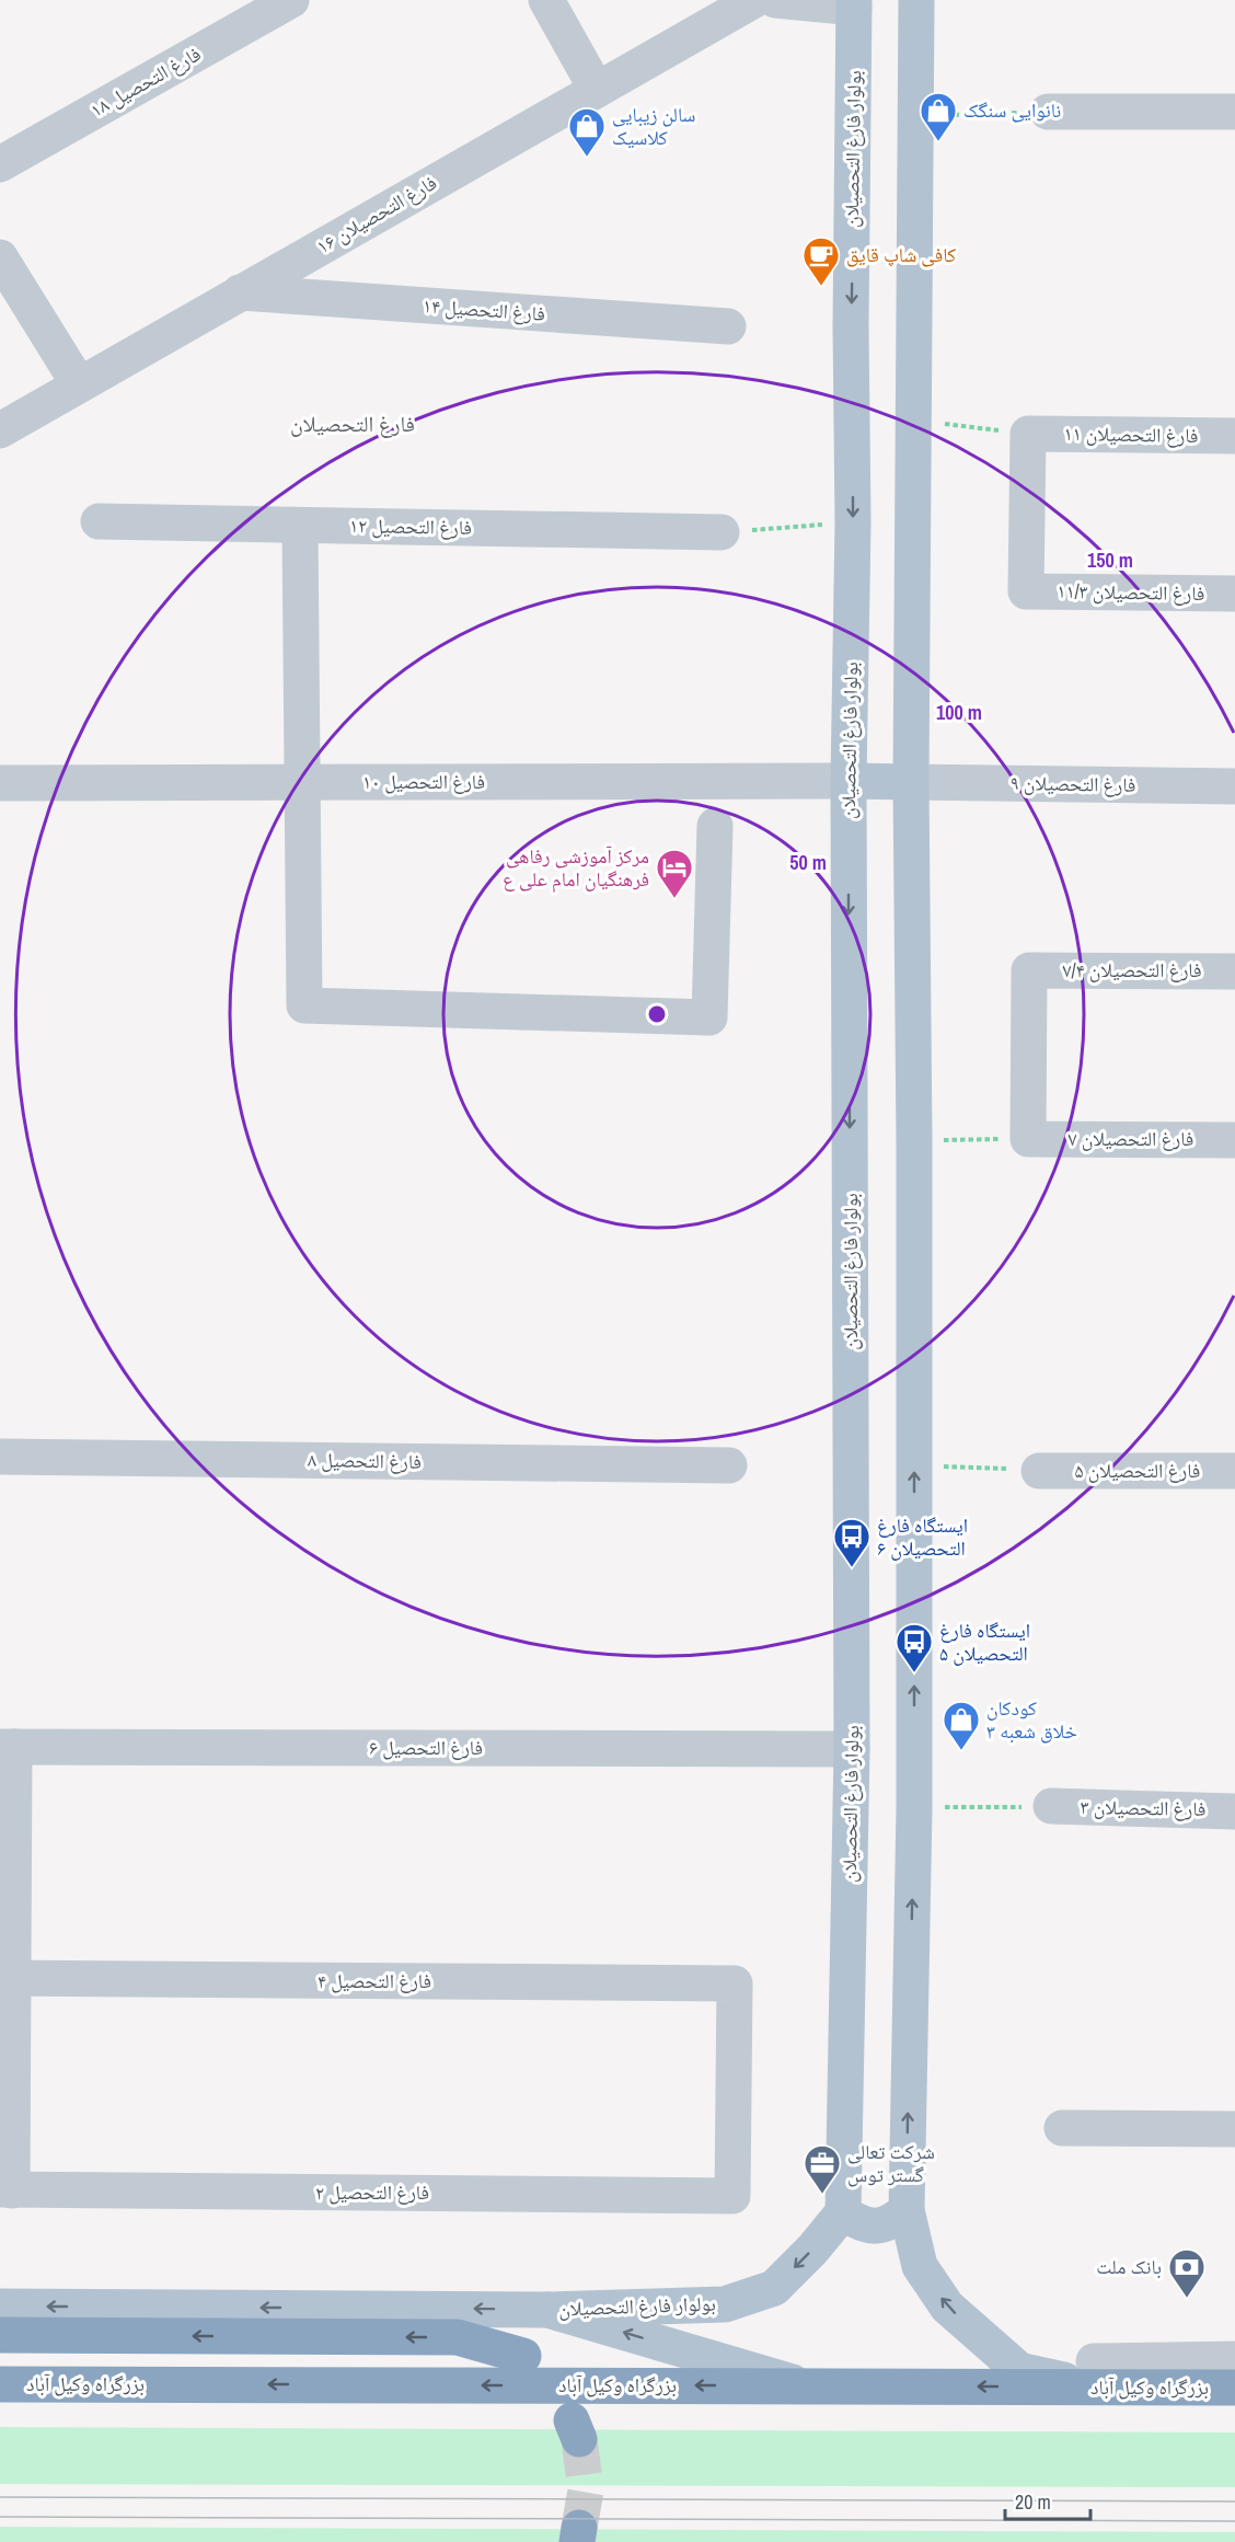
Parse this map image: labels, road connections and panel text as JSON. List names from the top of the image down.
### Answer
{
  "streets": {
    "highway": ["بزرگراه وکیل آباد"],
    "main road": ["بولوار فارغ التحصیلان"],
    "street": [
      "فارغ التحصیل ۱۸",
      "فارغ التحصیلان ۱۶",
      "فارغ التحصیل ۱۴",
      "فارغ التحصیلان ۱۱",
      "فارغ التحصیل ۱۲",
      "فارغ التحصیلان ۱۱/۳",
      "فارغ التحصیل ۱۰",
      "فارغ التحصیلان ۹",
      "فارغ التحصیلان ۷/۴",
      "فارغ التحصیلان ۷",
      "فارغ التحصیل ۸",
      "فارغ التحصیلان ۵",
      "فارغ التحصیل ۶",
      "فارغ التحصیلان ۳",
      "فارغ التحصیل ۴",
      "فارغ التحصیل ۲"
    ]
  },
  "crossings": [
    ["بولوار فارغ التحصیلان", "فارغ التحصیل ۱۰"],
    ["بولوار فارغ التحصیلان", "فارغ التحصیل ۶"],
    ["فارغ التحصیلان ۱۶", "فارغ التحصیل ۱۴"],
    ["فارغ التحصیلان ۱۱", "فارغ التحصیلان ۱۱/۳"],
    ["فارغ التحصیلان ۷/۴", "فارغ التحصیلان ۷"],
    ["فارغ التحصیل ۴", "فارغ التحصیل ۲"]
  ],
  "districts": ["فارغ التحصیلان"],
  "places": {
    "shop": ["نانوایی سنگک", "سالن زیبایی کلاسیک", "کودکان خلاق شعبه ۳"],
    "cafe": ["کافی شاپ قایق"],
    "hotel": ["مرکز آموزشی رفاهی فرهنگیان امام علی ع"],
    "bus stop": ["ایستگاه فارغ التحصیلان ۶", "ایستگاه فارغ التحصیلان ۵"],
    "office": ["شرکت تعالی گستر توس"],
    "bank": ["بانک ملت"]
  },
  "scale_bar": "20 m",
  "rings": ["150 m", "100 m", "50 m"]
}
